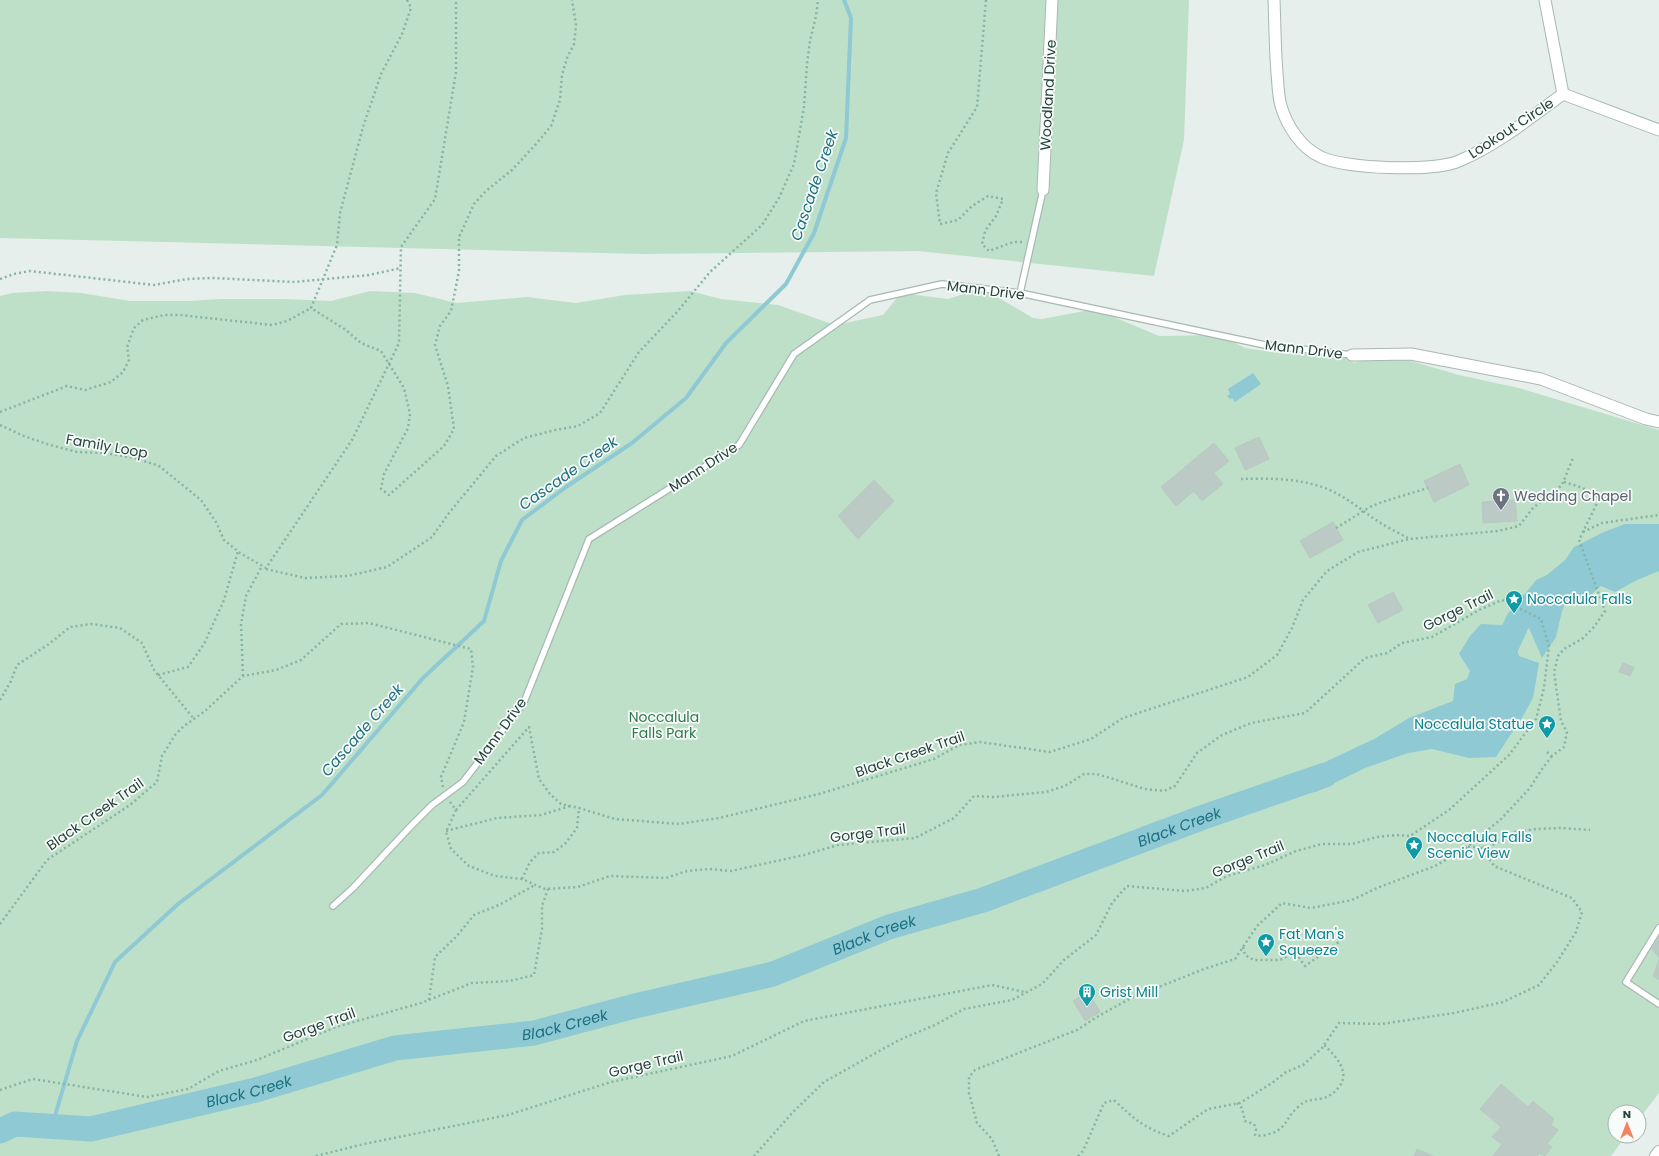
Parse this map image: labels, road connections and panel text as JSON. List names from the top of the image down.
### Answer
{
  "streets": {
    "street": ["Woodland Drive", "Lookout Circle", "Mann Drive"],
    "path": ["Family Loop", "Gorge Trail", "Black Creek Trail"]
  },
  "water": ["Cascade Creek", "Black Creek"],
  "parks": ["Noccalula Falls Park"],
  "places": {
    "church": ["Wedding Chapel"],
    "place": [
      "Noccalula Falls",
      "Noccalula Statue",
      "Noccalula Falls Scenic View",
      "Fat Man's Squeeze"
    ],
    "building": ["Grist Mill"]
  },
  "north": "top"
}
